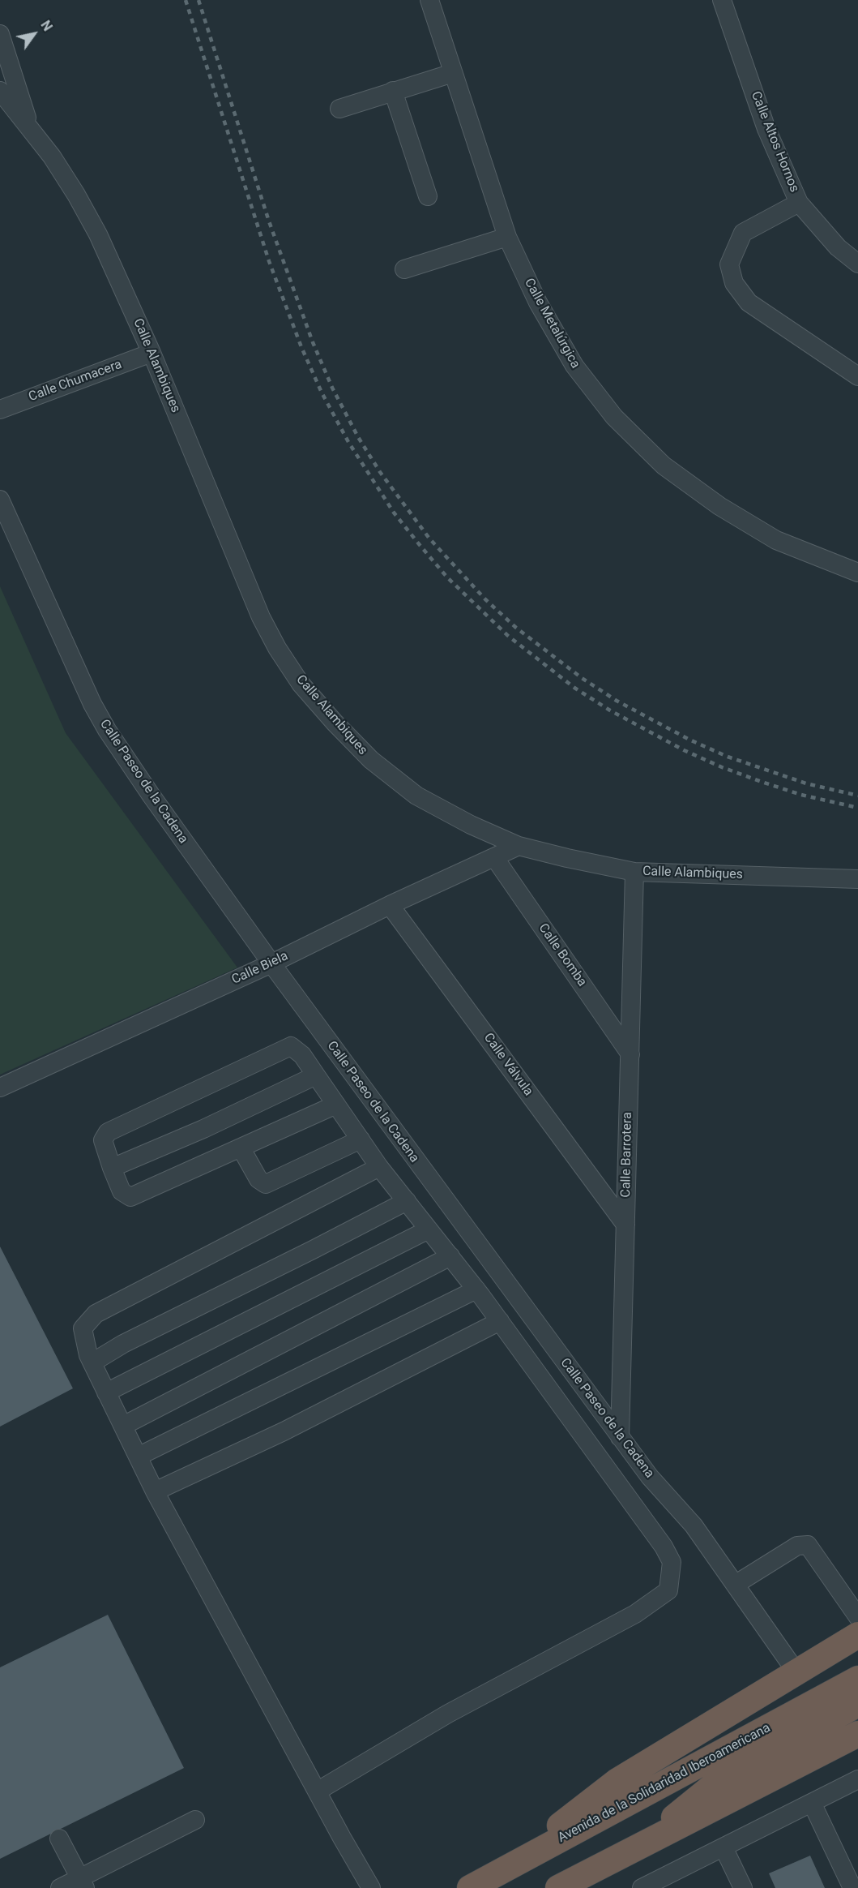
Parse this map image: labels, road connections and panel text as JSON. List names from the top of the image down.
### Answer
{
  "streets": {
    "highway": ["Avenida de la Solidaridad Iberoamericana"],
    "street": [
      "Calle Altos Hornos",
      "Calle Metalúrgica",
      "Calle Alambiques",
      "Calle Chumacera",
      "Calle Paseo de la Cadena",
      "Calle Bomba",
      "Calle Biela",
      "Calle Válvula",
      "Calle Barrotera"
    ]
  },
  "crossings": [
    ["Calle Alambiques", "Calle Chumacera"],
    ["Calle Alambiques", "Calle Biela"],
    ["Calle Alambiques", "Calle Barrotera"],
    ["Calle Paseo de la Cadena", "Calle Biela"],
    ["Calle Paseo de la Cadena", "Calle Barrotera"],
    ["Calle Bomba", "Calle Biela"],
    ["Calle Bomba", "Calle Barrotera"],
    ["Calle Biela", "Calle Válvula"],
    ["Calle Válvula", "Calle Barrotera"]
  ],
  "north": "top right"
}
